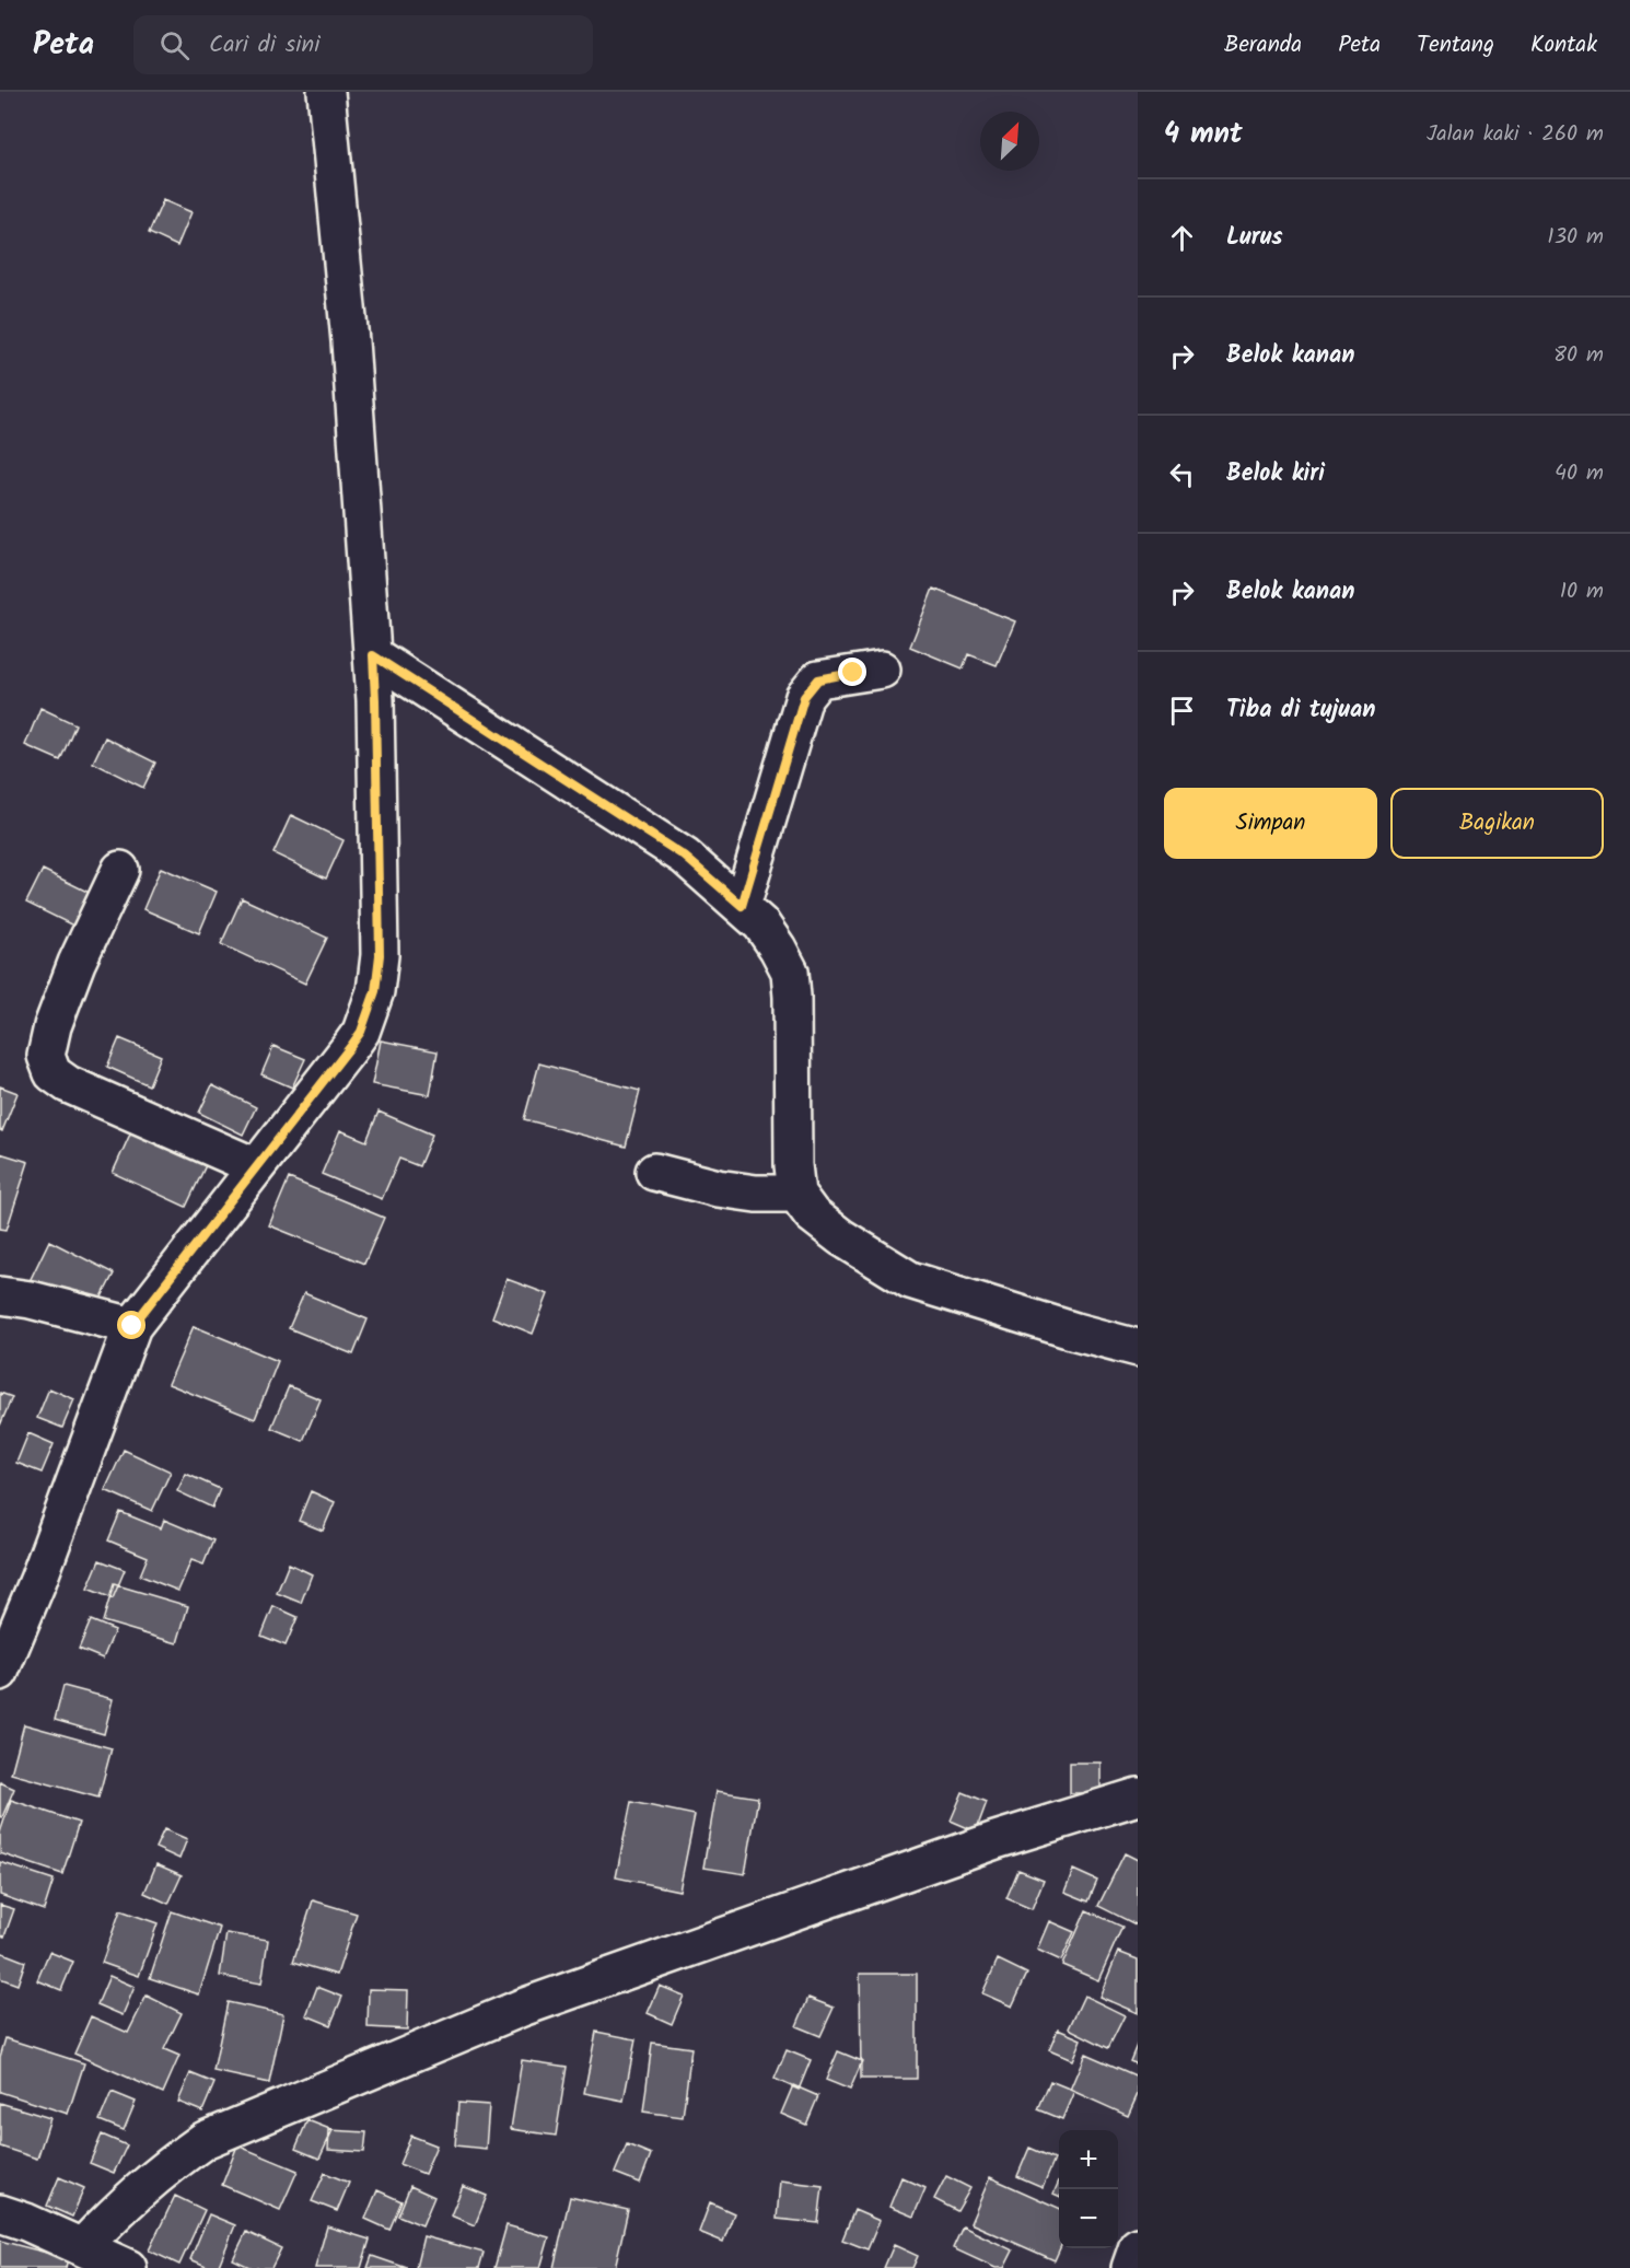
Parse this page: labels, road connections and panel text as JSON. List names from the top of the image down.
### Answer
{
  "north": "top right",
  "page": {
    "header": "Peta",
    "search": "Cari di sini",
    "nav": [
      "Beranda",
      "Peta",
      "Tentang",
      "Kontak"
    ],
    "heading": ["4 mnt", "Jalan kaki · 260 m"],
    "list": [
      ["Lurus", "130 m"],
      ["Belok kanan", "80 m"],
      ["Belok kiri", "40 m"],
      ["Belok kanan", "10 m"],
      "Tiba di tujuan"
    ],
    "buttons": ["Simpan", "Bagikan"],
    "map_buttons": ["+", "−"]
  }
}
